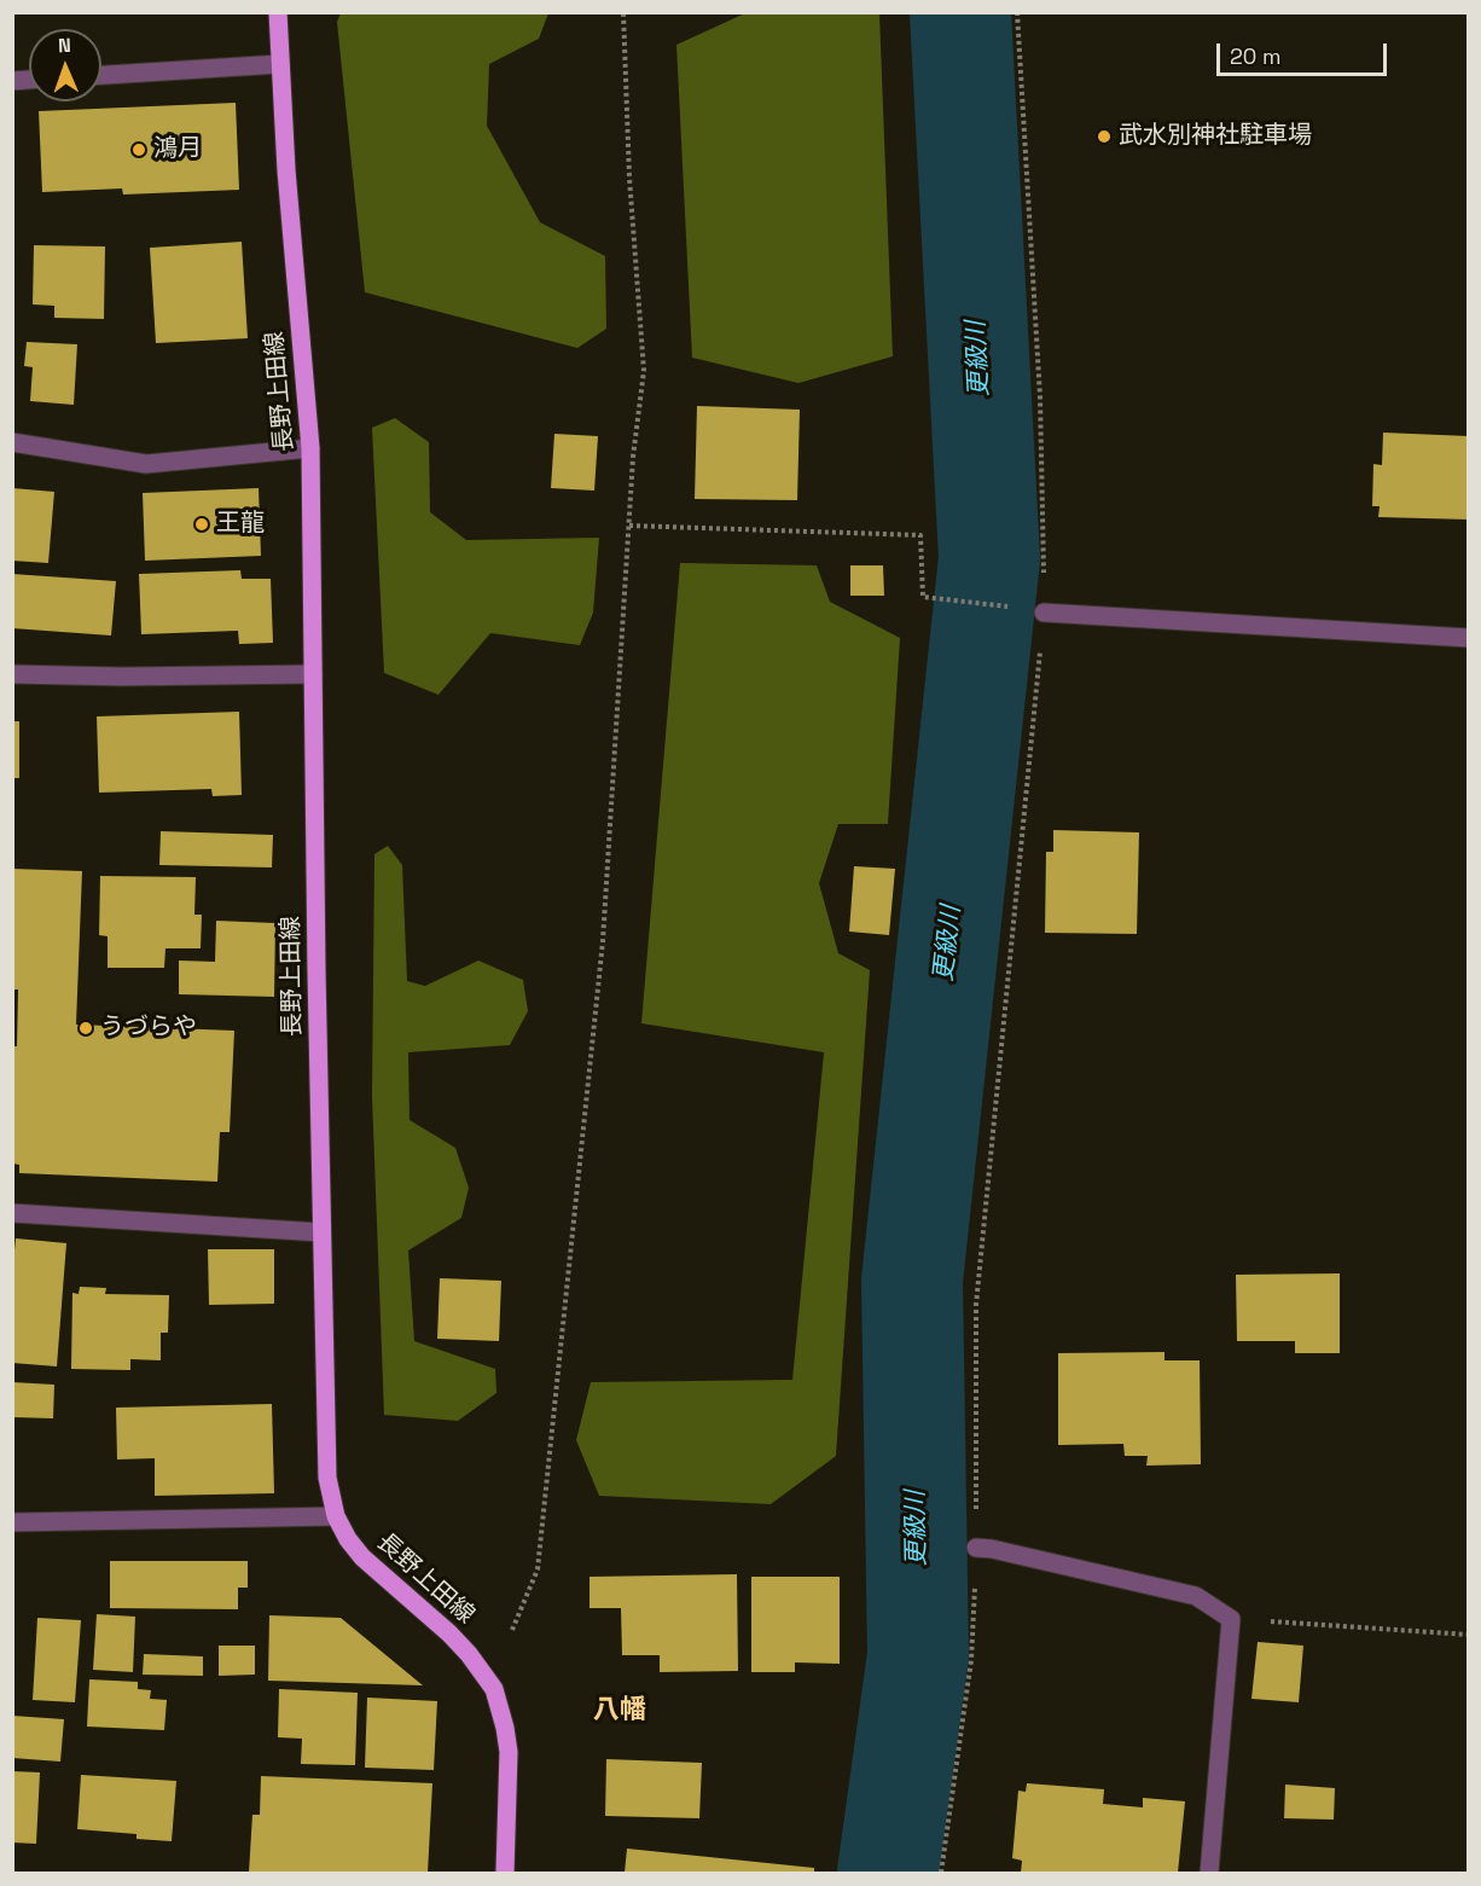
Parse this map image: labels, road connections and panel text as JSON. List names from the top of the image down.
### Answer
{
  "streets": {
    "main road": ["長野上田線"]
  },
  "districts": ["八幡"],
  "water": ["更級川"],
  "places": [
    "武水別神社駐車場",
    "鴻月",
    "王龍",
    "うづらや"
  ],
  "scale_bar": "20 m",
  "north": "top"
}
